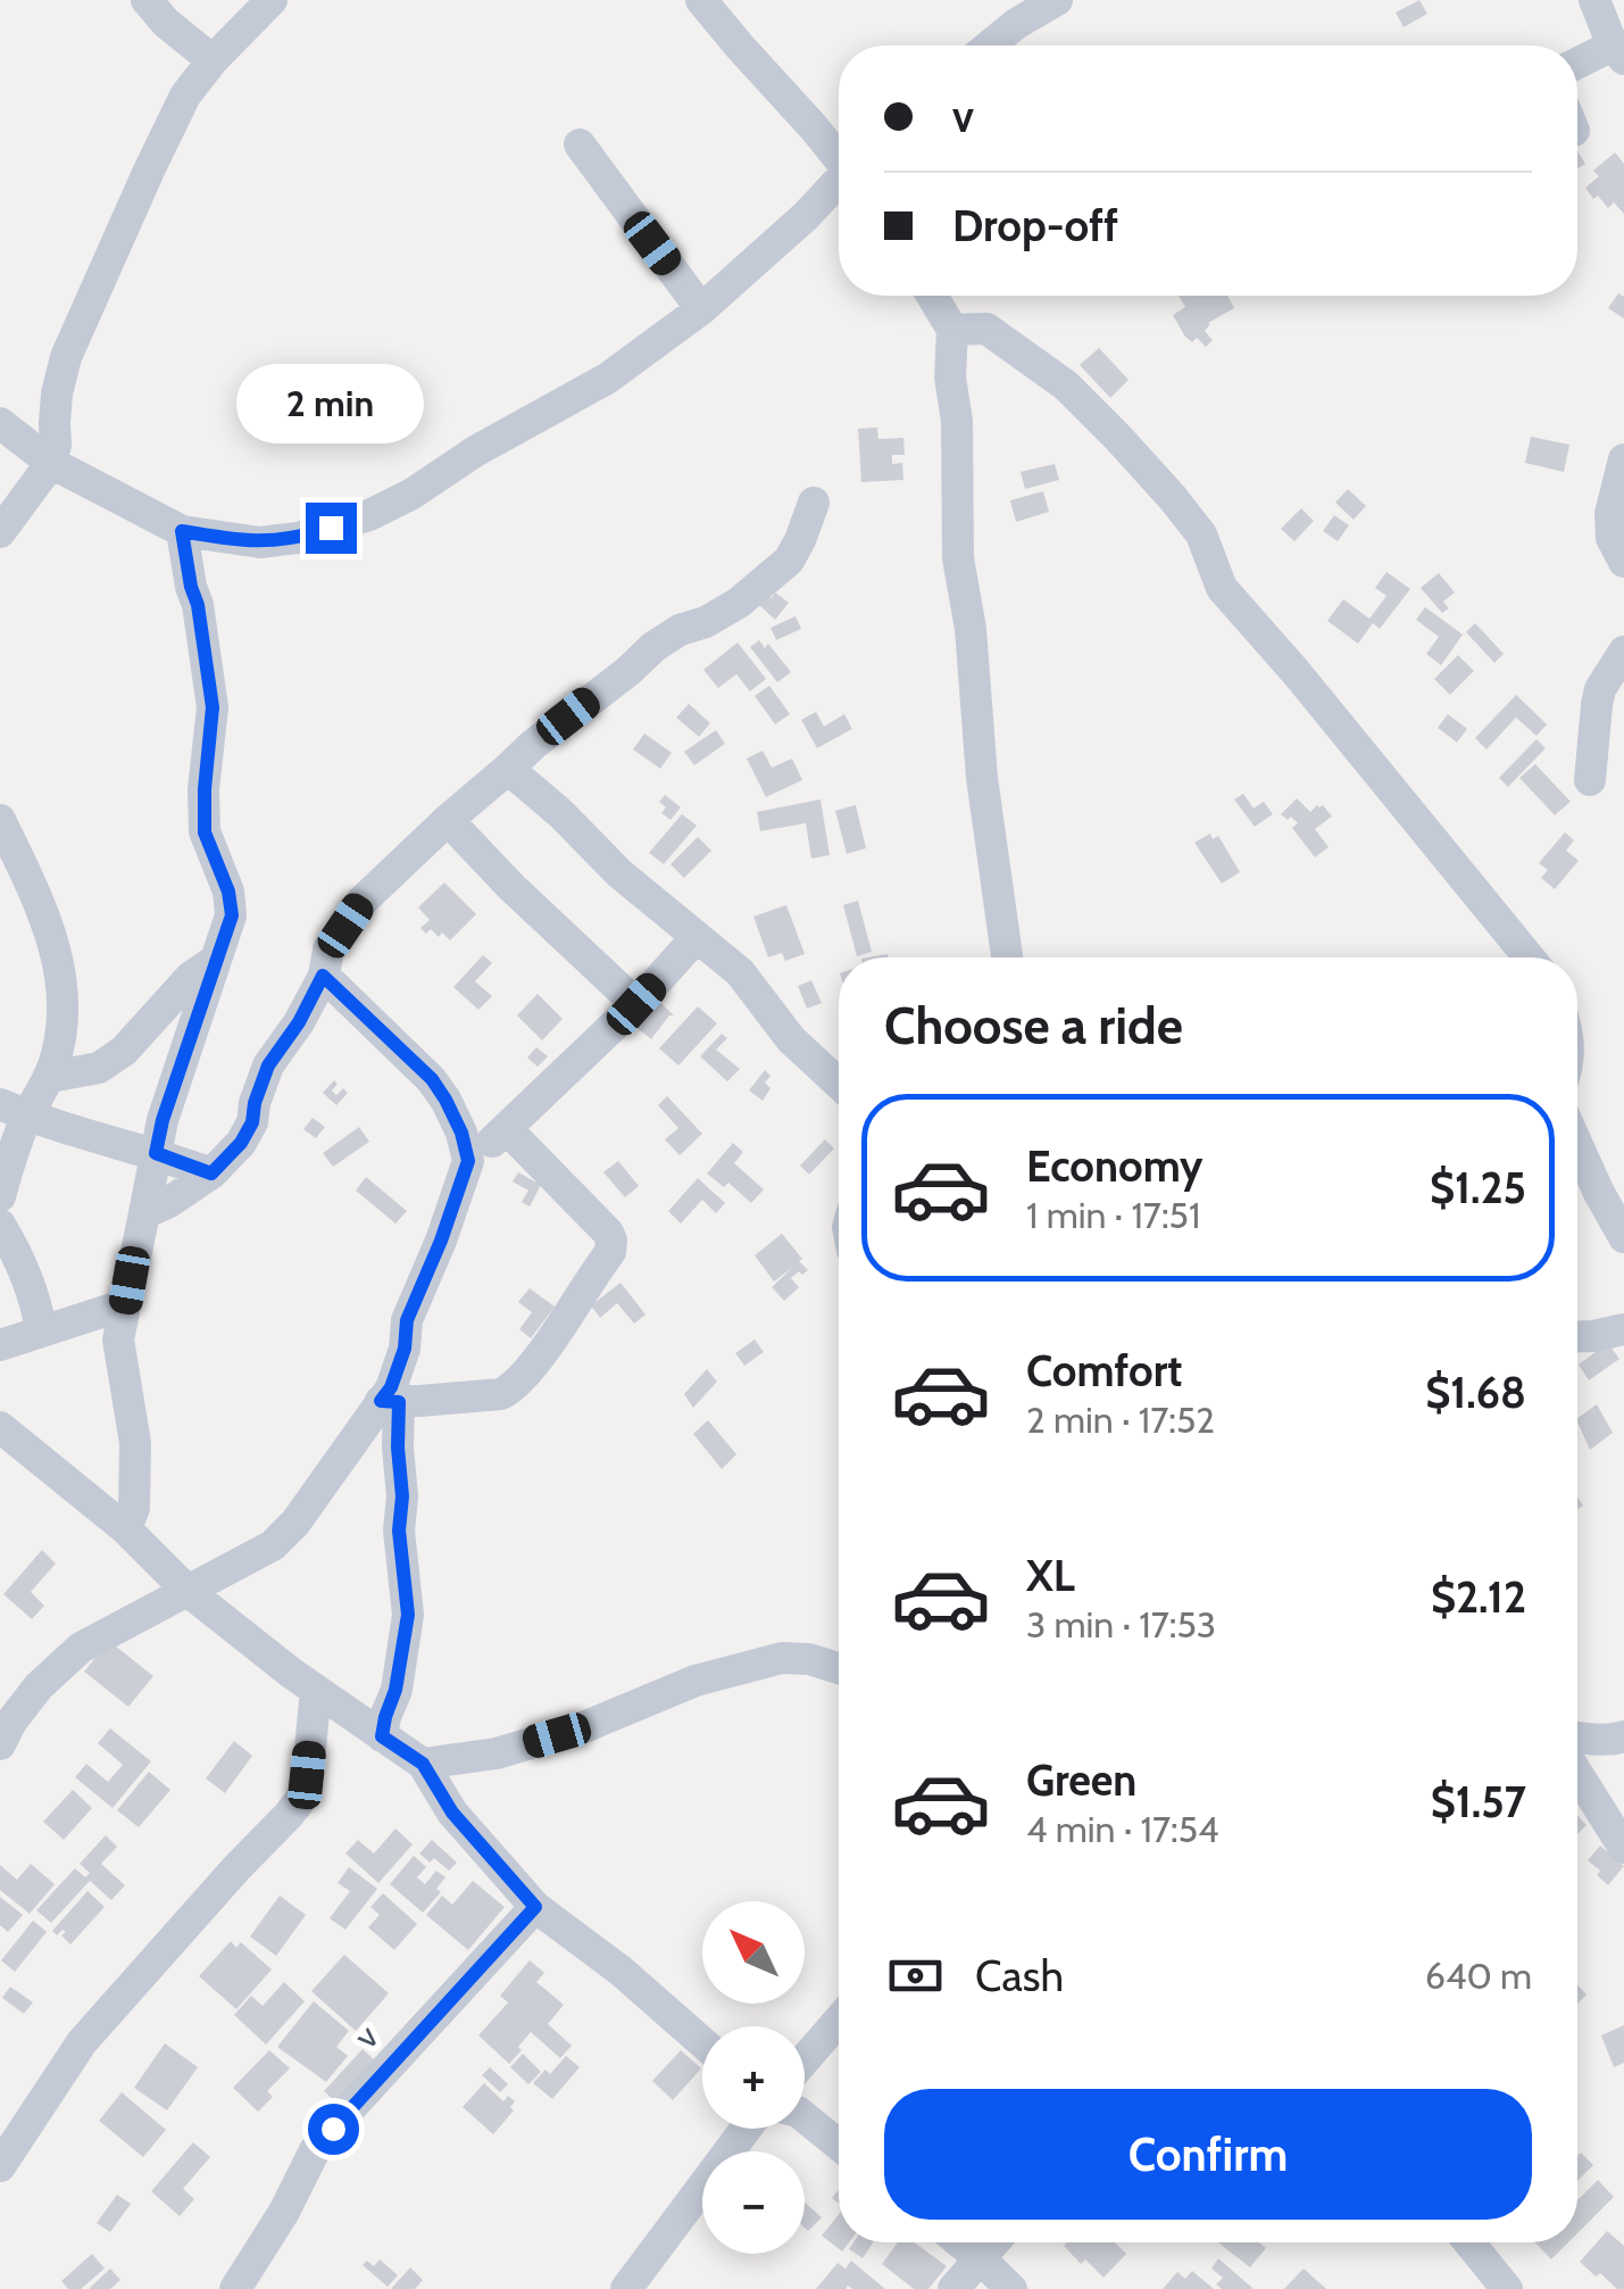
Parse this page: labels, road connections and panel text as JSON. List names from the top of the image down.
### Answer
{
  "streets": {
    "street": ["v"]
  },
  "north": "top left",
  "page": {
    "banner": ["v", "Drop-off"],
    "bubble": "2 min",
    "heading": "Choose a ride",
    "list": [
      {
        "name": "Economy",
        "note": "1 min · 17:51",
        "value": "$1.25"
      },
      {
        "name": "Comfort",
        "note": "2 min · 17:52",
        "value": "$1.68"
      },
      {
        "name": "XL",
        "note": "3 min · 17:53",
        "value": "$2.12"
      },
      {
        "name": "Green",
        "note": "4 min · 17:54",
        "value": "$1.57"
      }
    ],
    "map_buttons": ["+", "−"],
    "pay": ["Cash", "640 m"],
    "buttons": "Confirm"
  }
}
